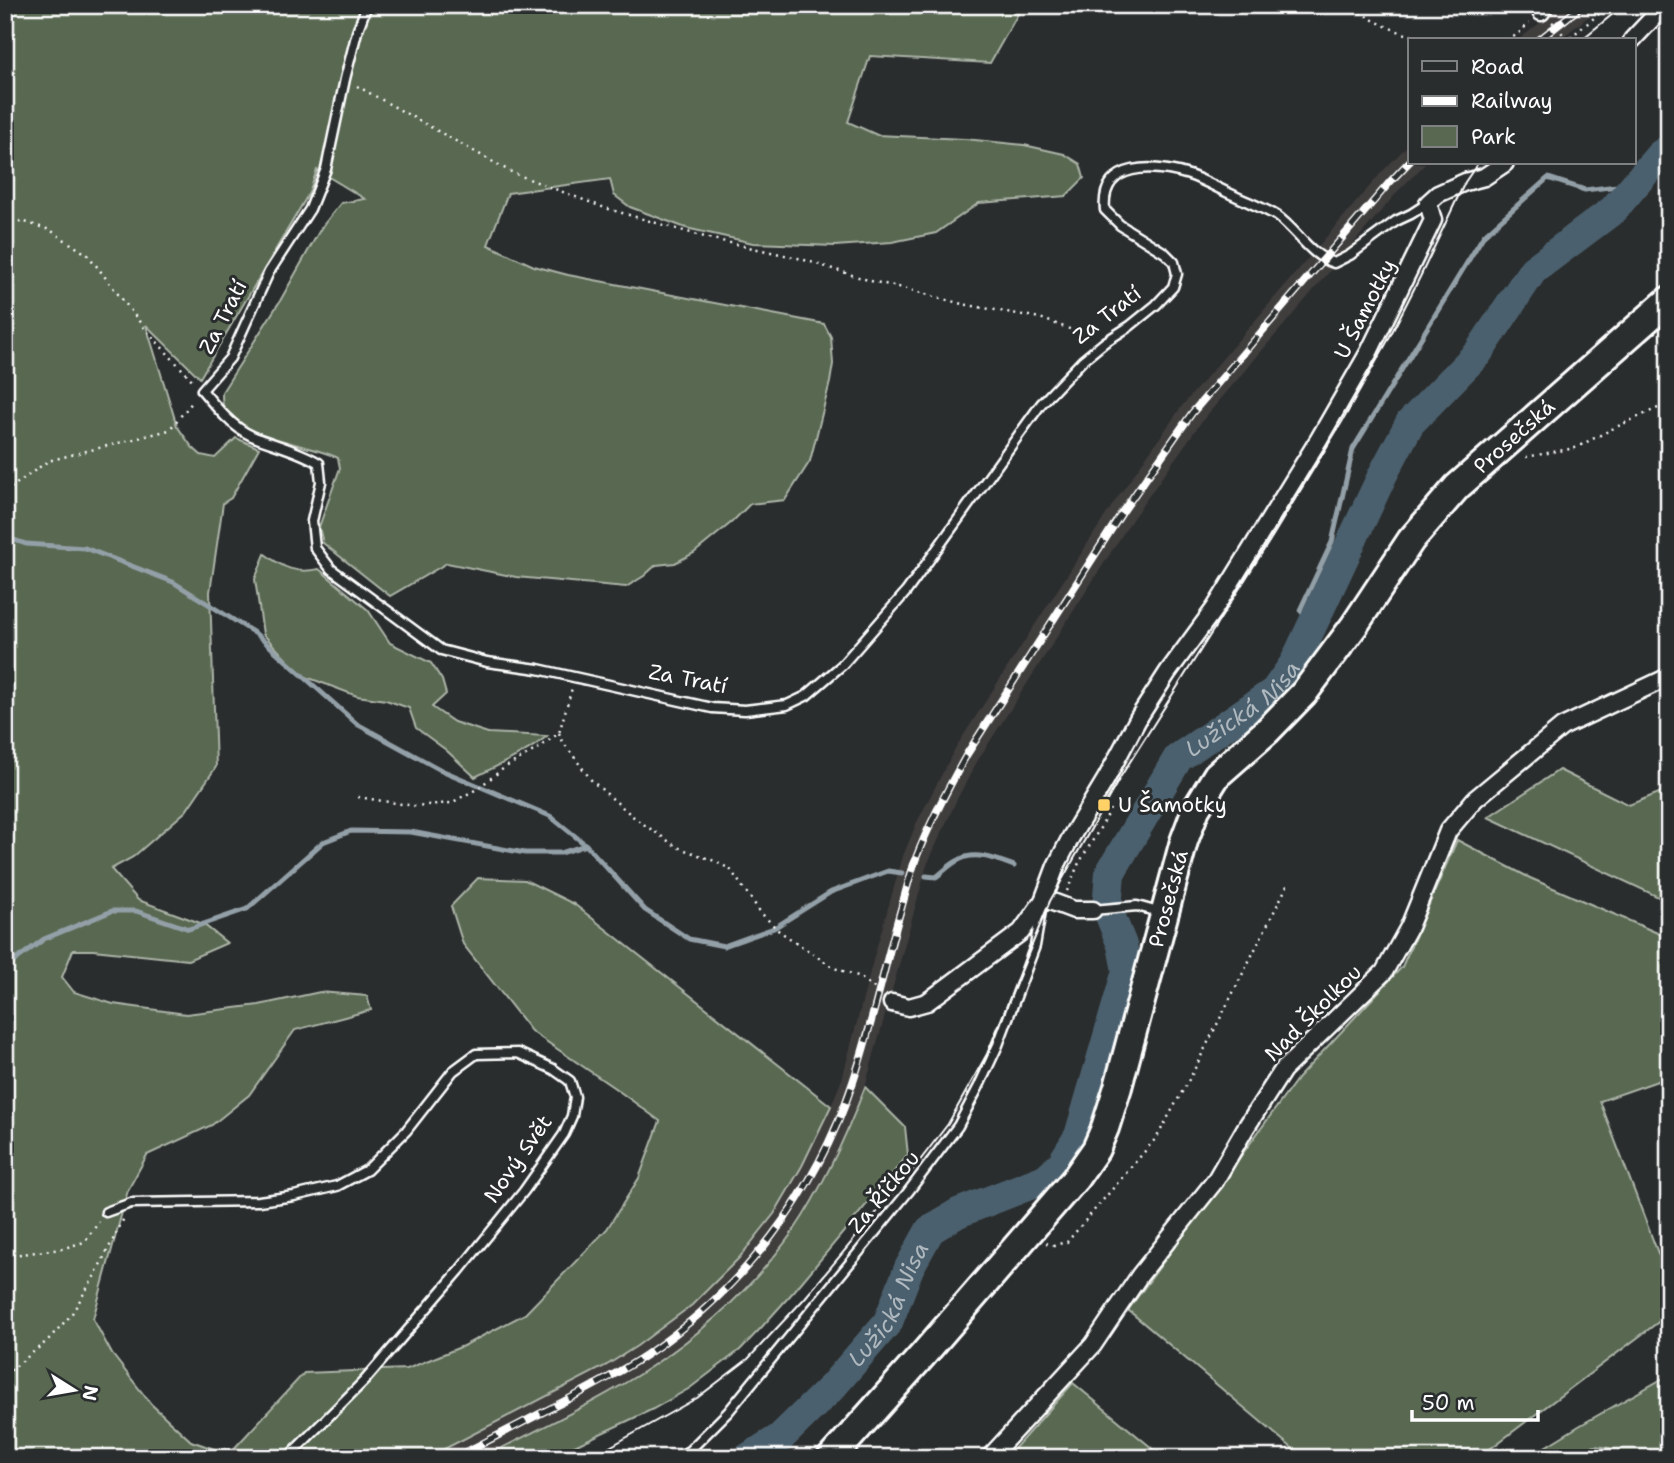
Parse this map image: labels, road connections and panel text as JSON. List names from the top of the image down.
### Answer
{
  "streets": {
    "main road": ["Prosečská"],
    "street": ["U Šamotky", "Nad Školkou"],
    "lane": ["Za Tratí", "Nový Svět", "Za Říčkou"]
  },
  "crossings": [
    ["U Šamotky", "Za Tratí"],
    ["U Šamotky", "Za Říčkou"]
  ],
  "water": ["Lužická Nisa"],
  "places": {
    "transit": ["U Šamotky"]
  },
  "legend": ["Road", "Railway", "Park"],
  "scale_bar": "50 m",
  "north": "right"
}
